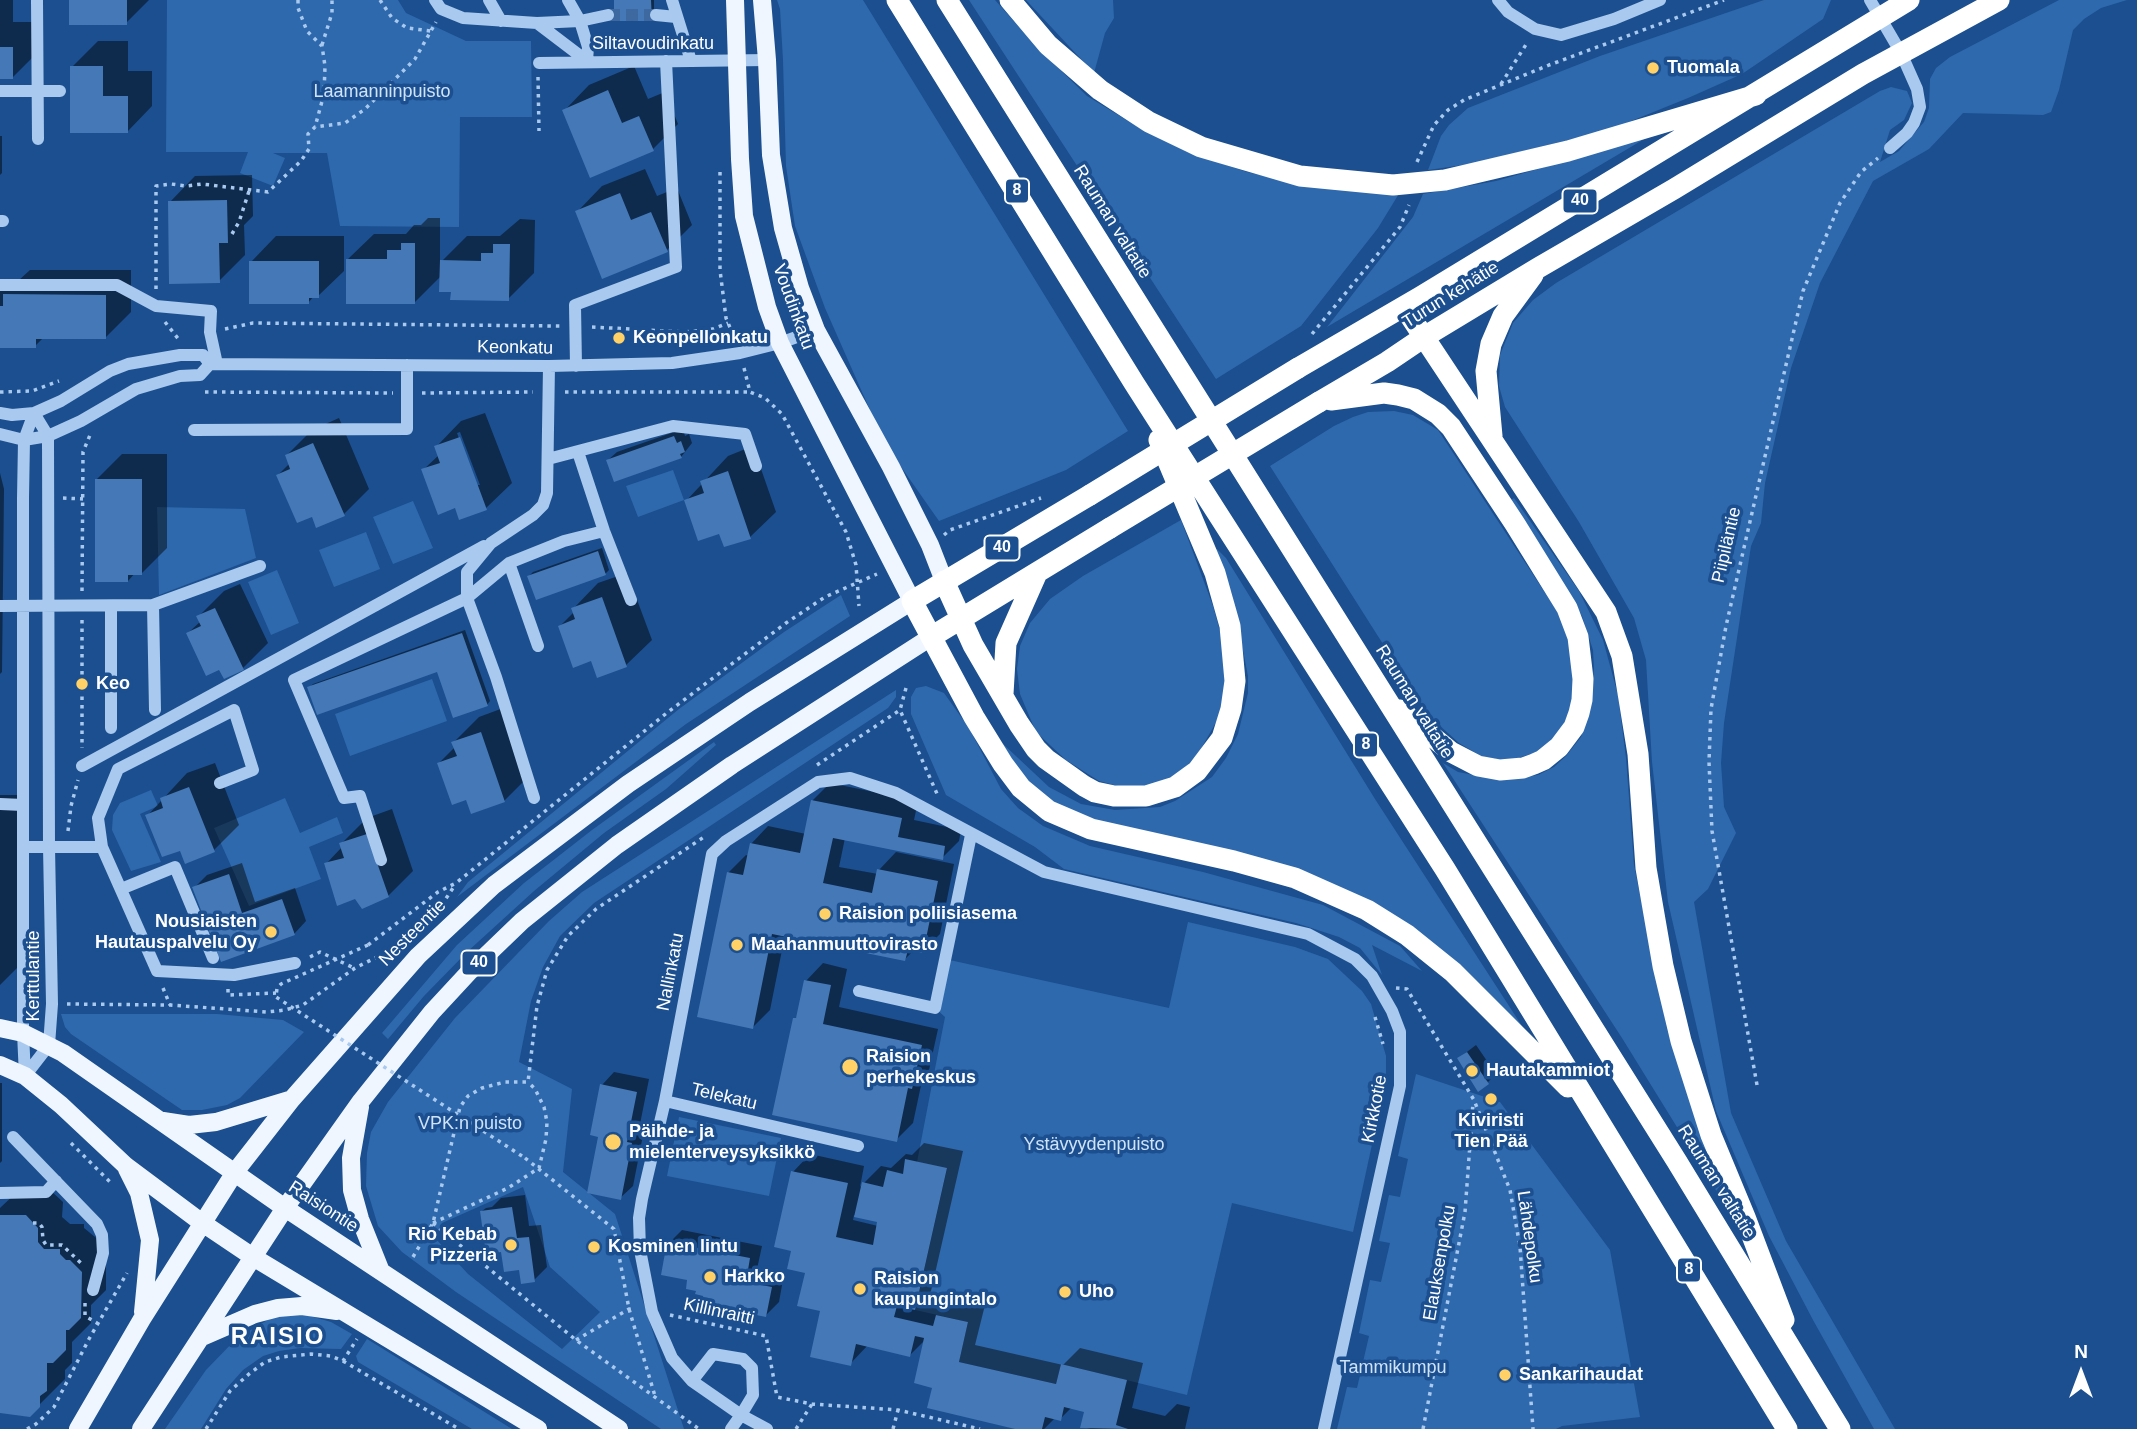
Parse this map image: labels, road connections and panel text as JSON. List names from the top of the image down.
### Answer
{
  "streets": {
    "highway": [
      "8",
      "40",
      "Rauman valtatie",
      "Turun kehätie"
    ],
    "main road": ["Voudinkatu", "Nesteentie", "Raisiontie"],
    "street": [
      "Siltavoudinkatu",
      "Keonkatu",
      "Nallinkatu",
      "Kerttulantie",
      "Telekatu",
      "Kirkkotie"
    ],
    "path": [
      "Piipiläntie",
      "Lähdepolku",
      "Elauksenpolku",
      "Killinraitti"
    ]
  },
  "crossings": [
    ["Siltavoudinkatu", "Voudinkatu"],
    ["40", "Turun kehätie"],
    ["40", "Raisiontie"],
    ["Turun kehätie", "Voudinkatu"],
    ["Turun kehätie", "Nesteentie"],
    ["Voudinkatu", "Keonkatu"],
    ["Voudinkatu", "Nesteentie"],
    ["Keonkatu", "Kerttulantie"],
    ["Nesteentie", "Raisiontie"],
    ["Nallinkatu", "Telekatu"],
    ["Nallinkatu", "Kirkkotie"],
    ["Nallinkatu", "Killinraitti"],
    ["Kerttulantie", "Raisiontie"],
    ["Kirkkotie", "Lähdepolku"],
    ["Lähdepolku", "Elauksenpolku"]
  ],
  "districts": ["RAISIO"],
  "parks": [
    "Laamanninpuisto",
    "VPK:n puisto",
    "Ystävyydenpuisto",
    "Tammikumpu"
  ],
  "places": [
    "Tuomala",
    "Keonpellonkatu",
    "Keo",
    "Raision poliisiasema",
    "Nousiaisten Hautauspalvelu Oy",
    "Maahanmuuttovirasto",
    "Raision perhekeskus",
    "Hautakammiot",
    "Kiviristi Tien Pää",
    "Päihde- ja mielenterveysyksikkö",
    "Rio Kebab Pizzeria",
    "Kosminen lintu",
    "Harkko",
    "Raision kaupungintalo",
    "Uho",
    "Sankarihaudat"
  ],
  "north": "top"
}
